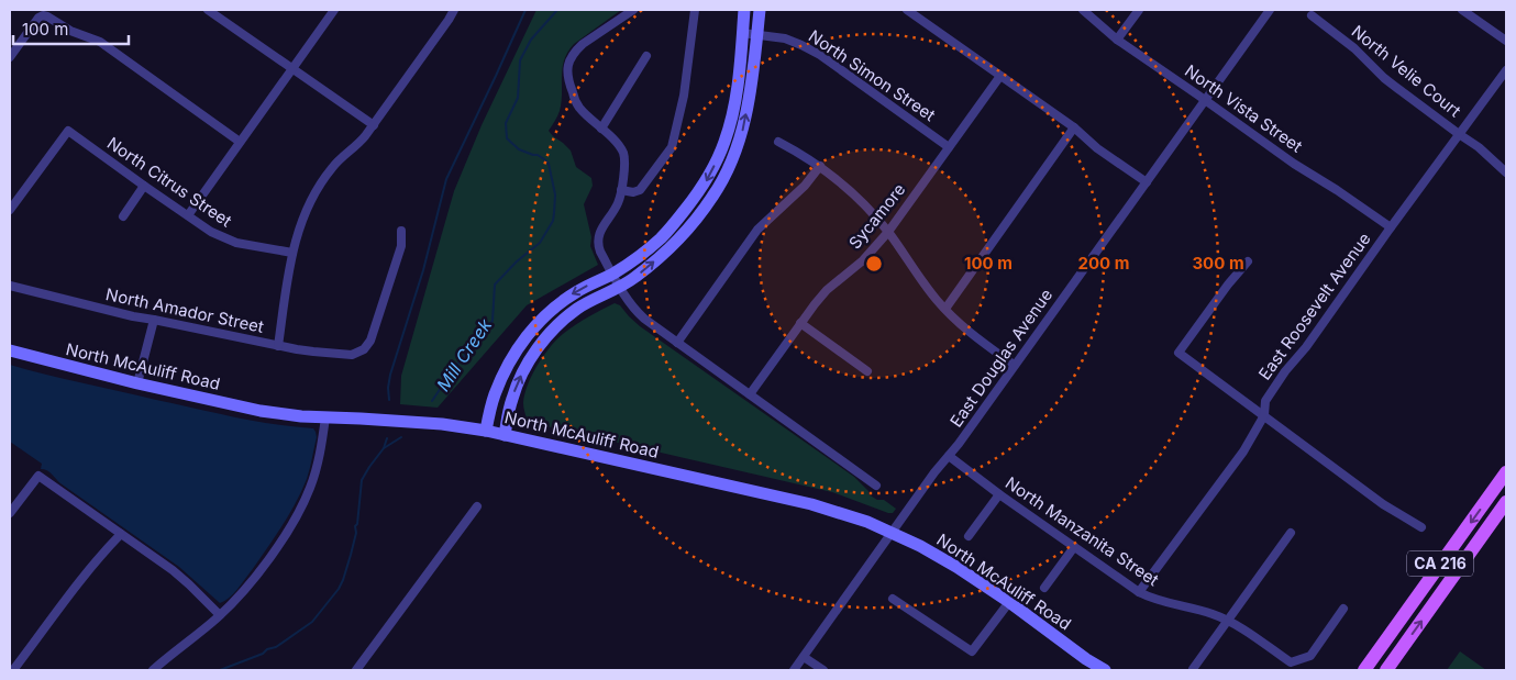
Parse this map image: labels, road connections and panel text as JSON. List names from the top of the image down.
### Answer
{
  "streets": {
    "main road": ["CA 216"],
    "street": [
      "North Velie Court",
      "North Simon Street",
      "North Vista Street",
      "North Citrus Street",
      "Sycamore",
      "East Roosevelt Avenue",
      "North Amador Street",
      "East Douglas Avenue",
      "North McAuliff Road",
      "North Manzanita Street"
    ]
  },
  "crossings": [
    ["North Velie Court", "East Roosevelt Avenue"],
    ["North Simon Street", "Sycamore"],
    ["North Vista Street", "East Roosevelt Avenue"],
    ["North Vista Street", "East Douglas Avenue"],
    ["East Roosevelt Avenue", "North Manzanita Street"],
    ["East Douglas Avenue", "North McAuliff Road"],
    ["East Douglas Avenue", "North Manzanita Street"]
  ],
  "water": ["Mill Creek"],
  "scale_bar": "100 m",
  "rings": ["100 m", "200 m", "300 m"]
}
